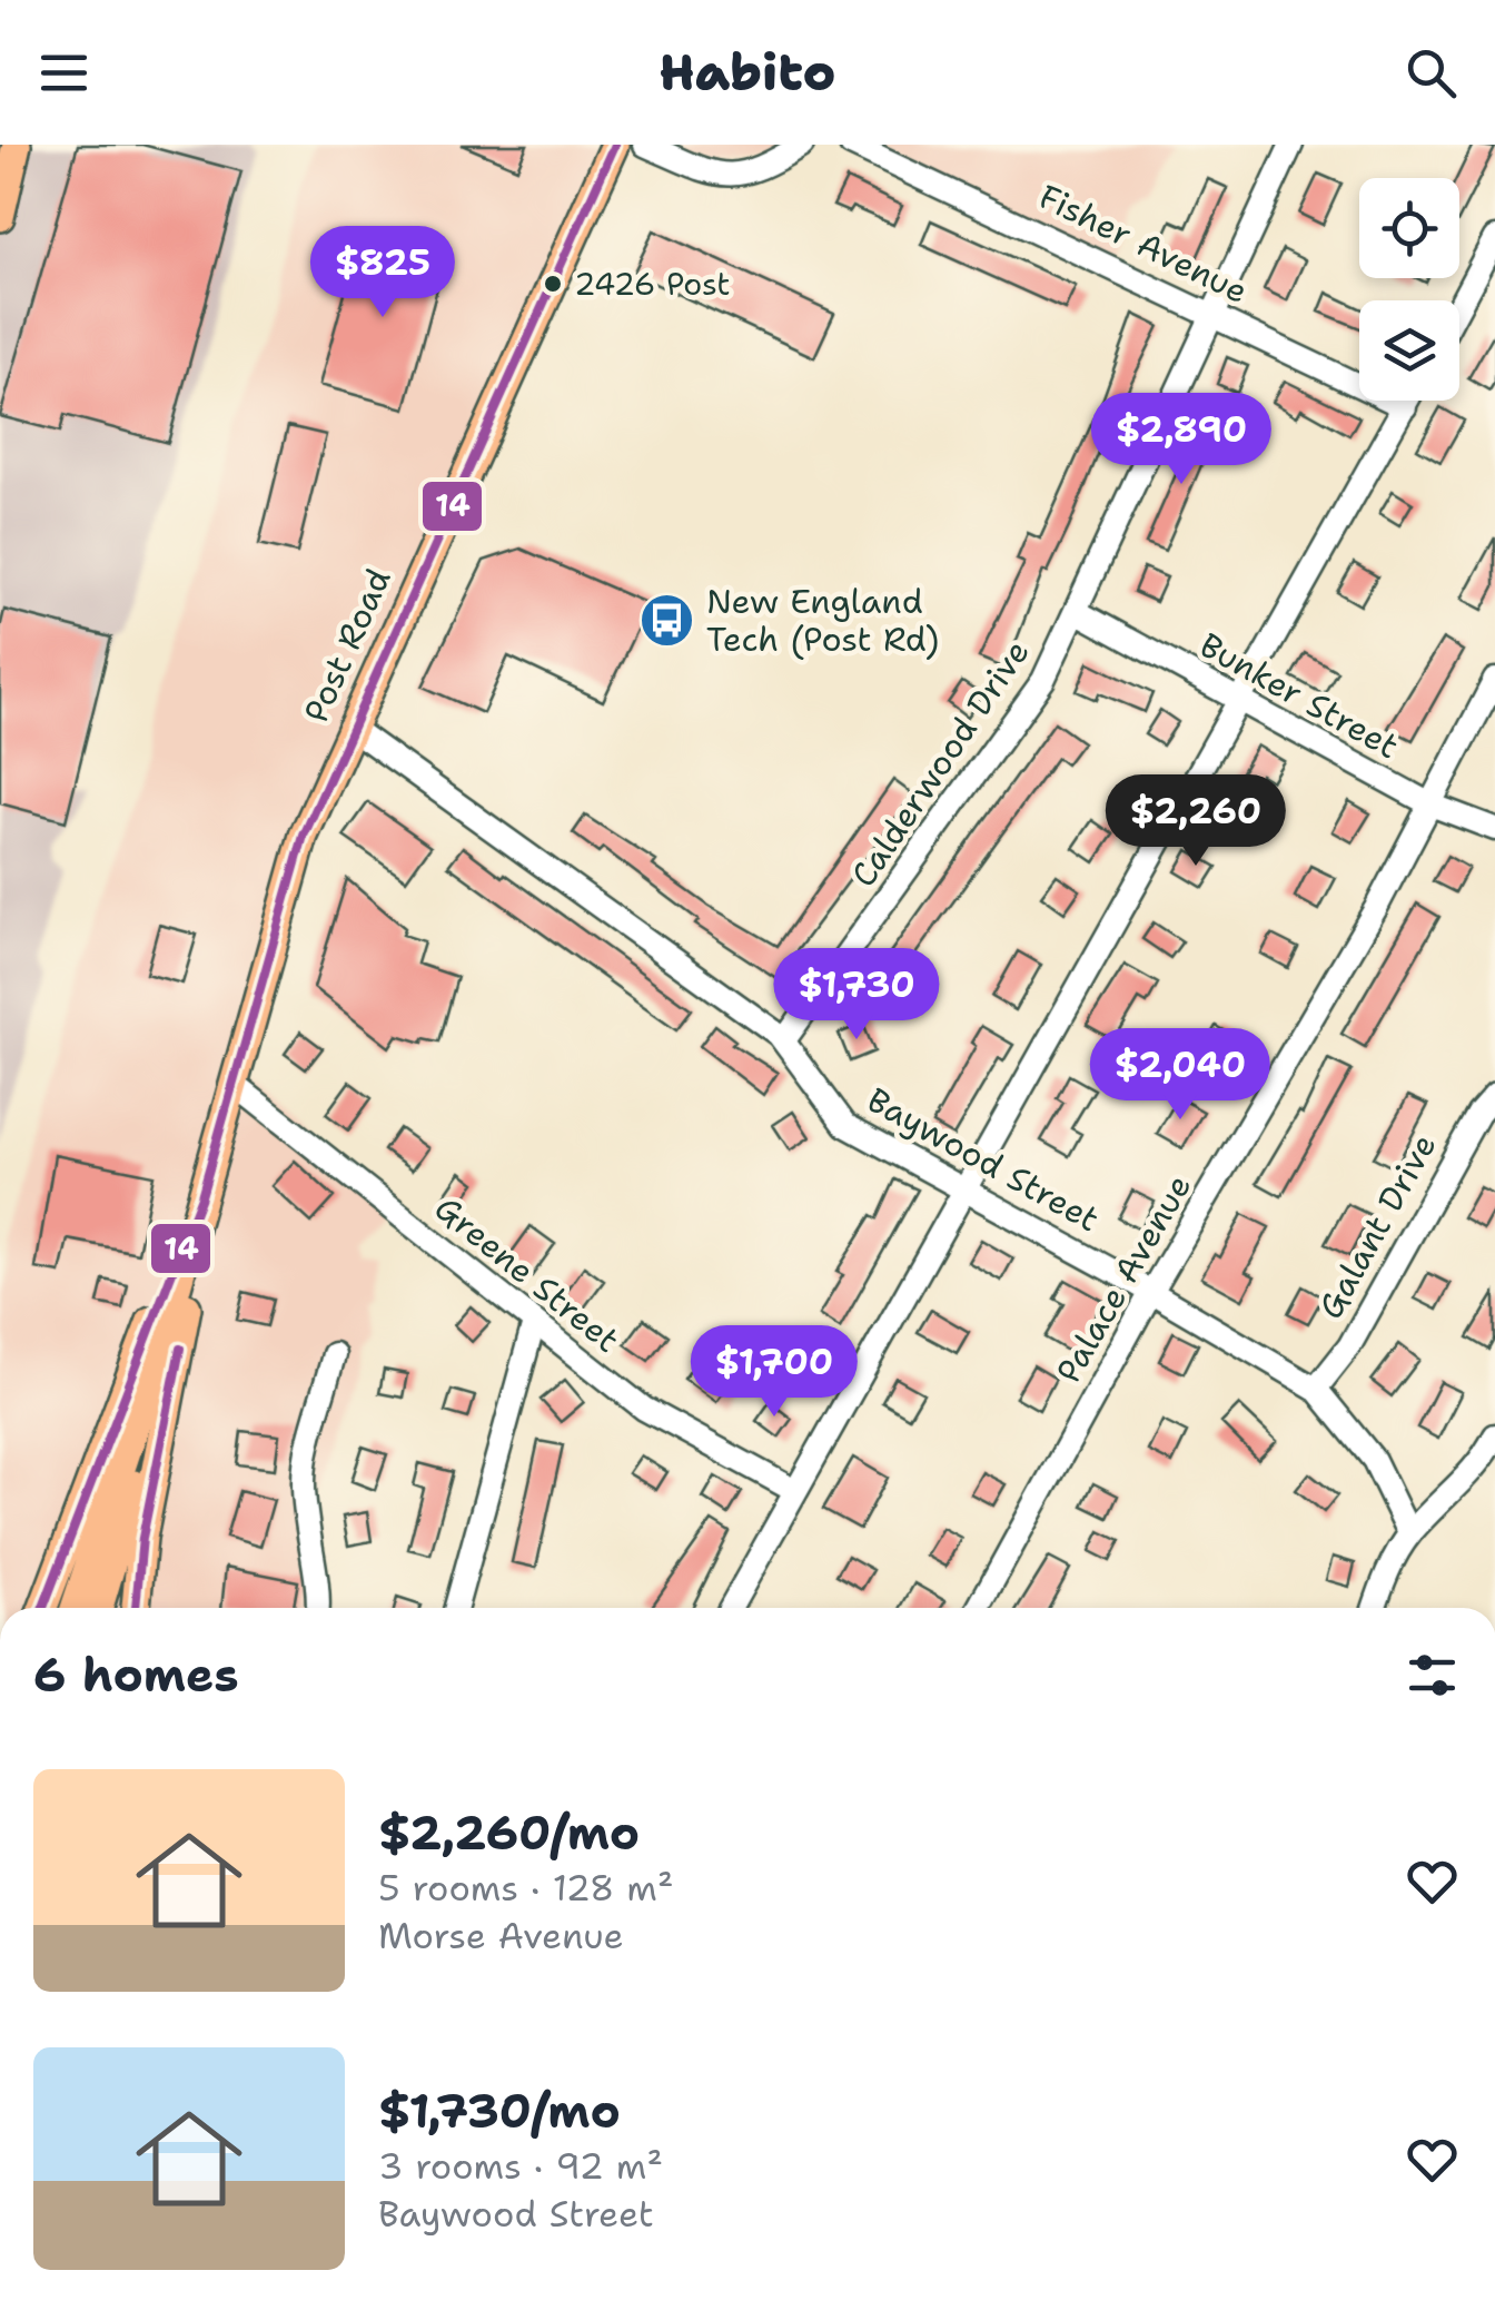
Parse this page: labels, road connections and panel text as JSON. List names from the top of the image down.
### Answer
{
  "streets": {
    "main road": ["Post Road"],
    "street": [
      "Fisher Avenue",
      "Bunker Street",
      "Calderwood Drive",
      "Baywood Street",
      "Galant Drive",
      "Greene Street",
      "Palace Avenue"
    ]
  },
  "crossings": [
    ["Fisher Avenue", "Calderwood Drive"],
    ["Post Road", "Baywood Street"],
    ["Post Road", "Greene Street"],
    ["Bunker Street", "Calderwood Drive"],
    ["Bunker Street", "Palace Avenue"],
    ["Calderwood Drive", "Baywood Street"],
    ["Baywood Street", "Galant Drive"],
    ["Baywood Street", "Palace Avenue"]
  ],
  "places": {
    "other": ["2426 Post"],
    "bus stop": ["New England Tech (Post Rd)"]
  },
  "lines": ["transit line 14"],
  "page": {
    "header": "Habito",
    "price": [
      "$825",
      "$2,890",
      "$2,260",
      "$1,730",
      "$2,040",
      "$1,700"
    ],
    "heading": "6 homes",
    "list": [
      {
        "name": "$2,260/mo",
        "note": "5 rooms · 128 m² · Morse Avenue"
      },
      {
        "name": "$1,730/mo",
        "note": "3 rooms · 92 m² · Baywood Street"
      }
    ]
  }
}
